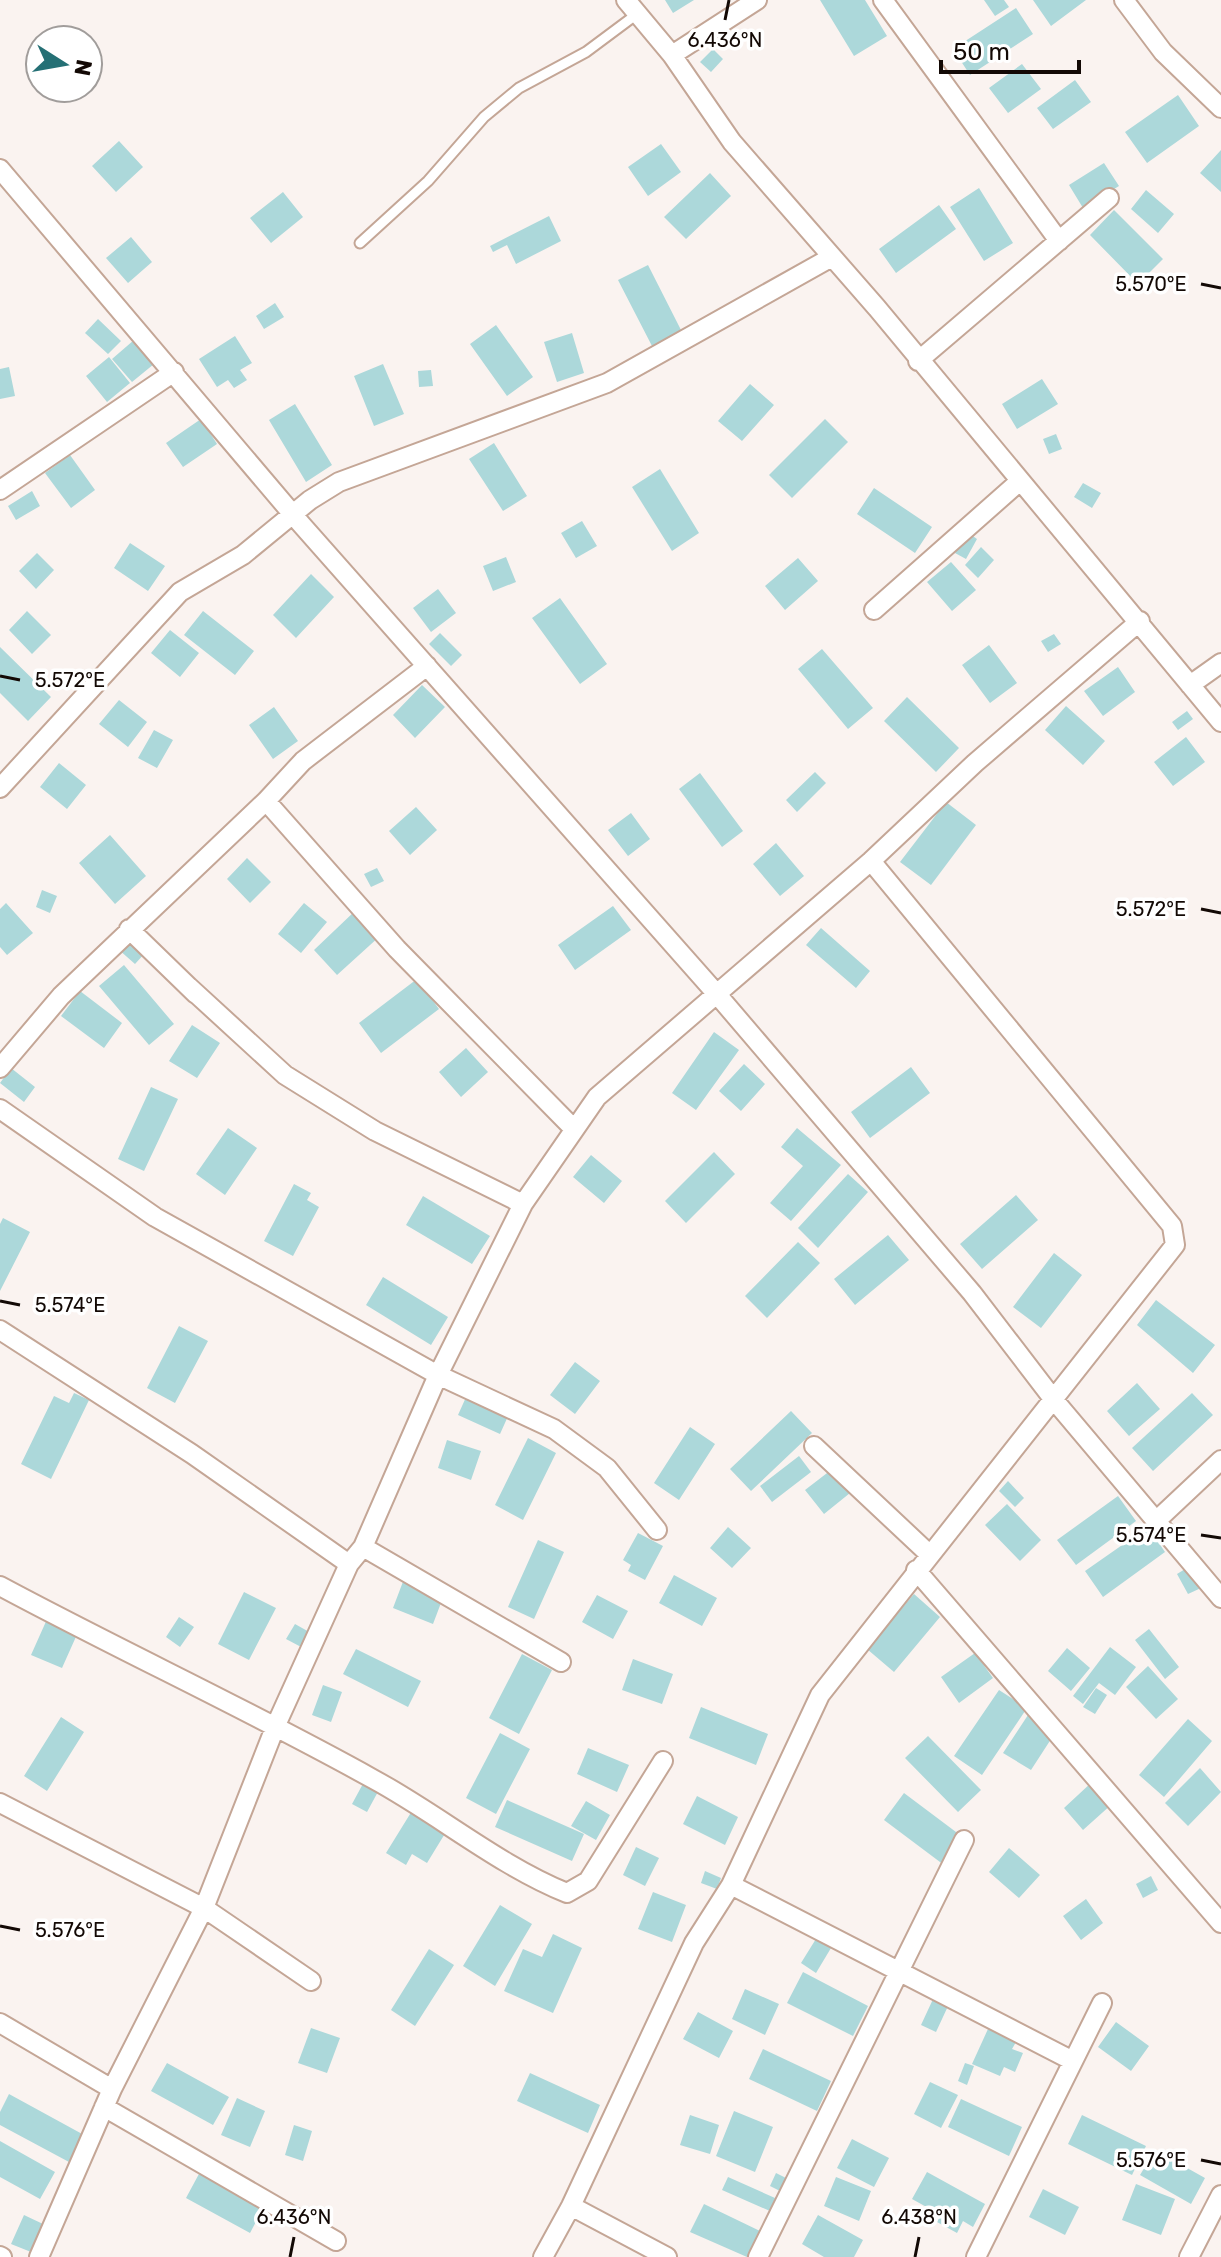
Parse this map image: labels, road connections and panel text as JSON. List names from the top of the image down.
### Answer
{
  "scale_bar": "50 m",
  "north": "right",
  "coordinates": [
    "6.436°N",
    "5.570°E",
    "5.572°E",
    "5.574°E",
    "5.576°E",
    "6.438°N"
  ]
}
